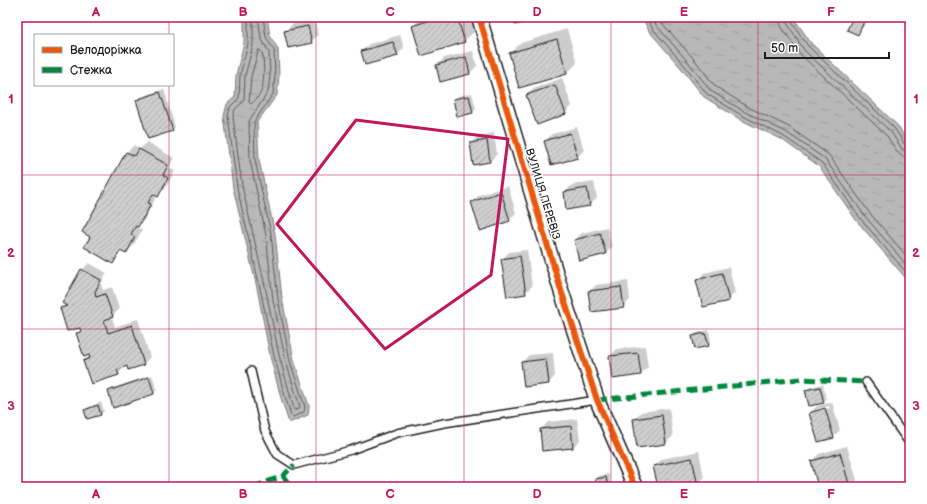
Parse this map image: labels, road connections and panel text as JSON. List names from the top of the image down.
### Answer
{
  "streets": {
    "street": ["ВУЛИЦЯ ПЕРЕВІЗ"]
  },
  "legend": ["Велодоріжка", "Стежка"],
  "scale_bar": "50 m",
  "grid": {
    "columns": [
      "A",
      "B",
      "C",
      "D",
      "E",
      "F"
    ],
    "rows": ["1", "2", "3"]
  }
}
